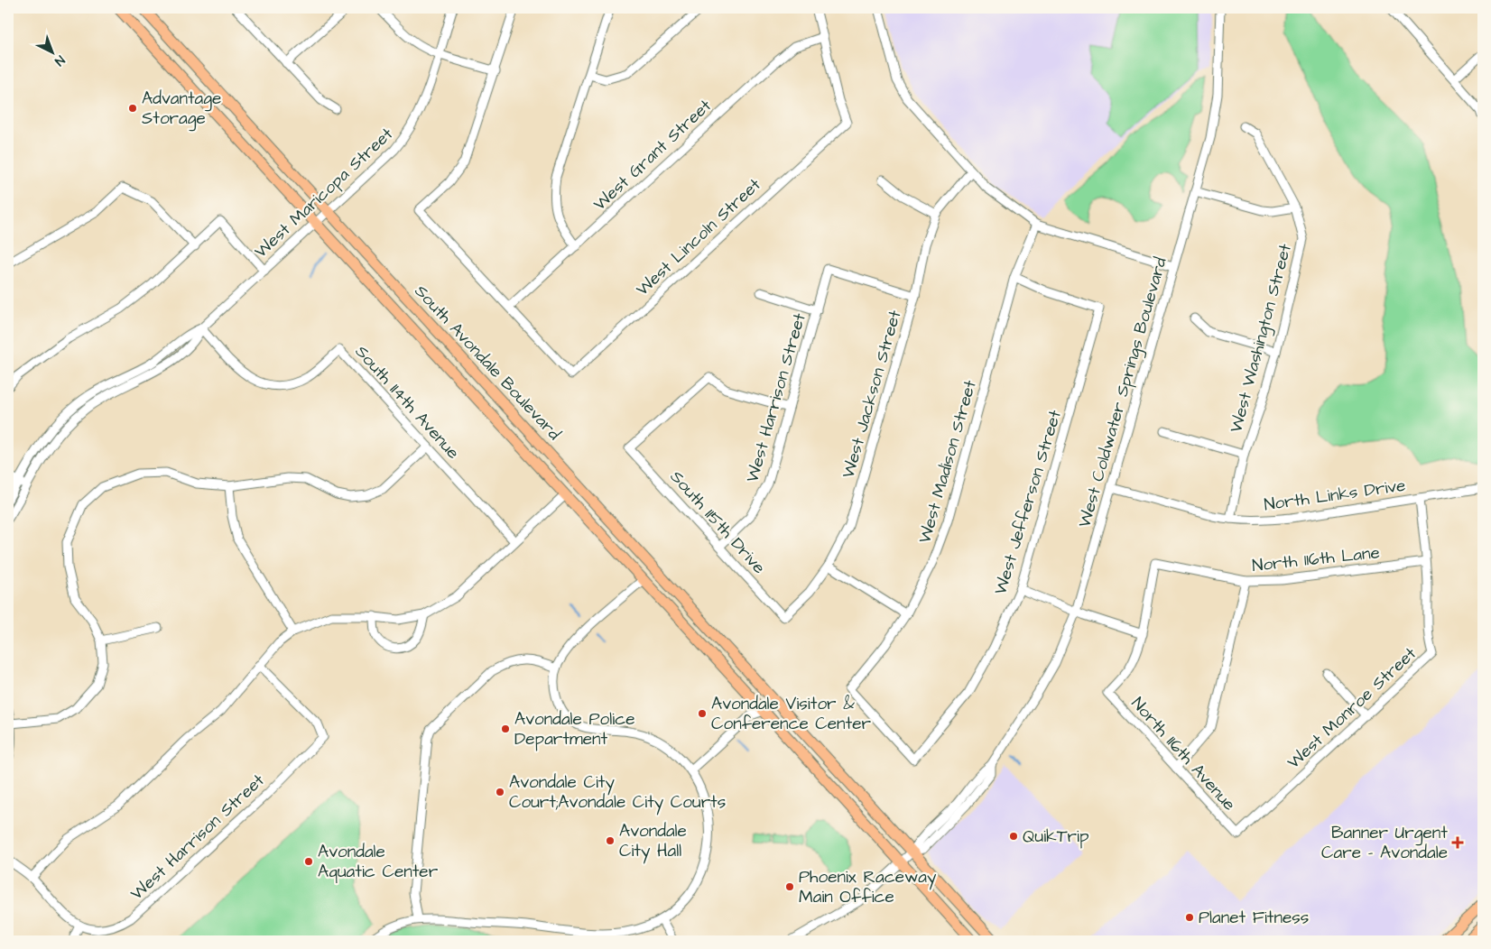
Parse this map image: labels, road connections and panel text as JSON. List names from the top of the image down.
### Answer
{
  "streets": {
    "main road": ["South Avondale Boulevard"],
    "street": [
      "West Grant Street",
      "West Maricopa Street",
      "West Lincoln Street",
      "West Washington Street",
      "West Coldwater Springs Boulevard",
      "West Jackson Street",
      "West Harrison Street",
      "South 114th Avenue",
      "West Madison Street",
      "North Links Drive",
      "West Jefferson Street",
      "South 115th Drive",
      "North 116th Lane",
      "West Monroe Street",
      "North 116th Avenue"
    ]
  },
  "crossings": [
    ["West Grant Street", "West Lincoln Street"],
    ["West Maricopa Street", "South Avondale Boulevard"],
    ["West Maricopa Street", "South 114th Avenue"],
    ["West Washington Street", "North Links Drive"],
    ["South Avondale Boulevard", "West Coldwater Springs Boulevard"],
    ["West Coldwater Springs Boulevard", "North Links Drive"],
    ["West Jackson Street", "West Harrison Street"],
    ["West Jackson Street", "South 115th Drive"],
    ["West Harrison Street", "South 115th Drive"],
    ["West Madison Street", "West Jefferson Street"],
    ["North Links Drive", "West Monroe Street"],
    ["North 116th Lane", "West Monroe Street"],
    ["North 116th Lane", "North 116th Avenue"],
    ["West Monroe Street", "North 116th Avenue"]
  ],
  "places": {
    "other": [
      "Advantage Storage",
      "Avondale Visitor & Conference Center",
      "Avondale Police Department",
      "Avondale City Court;Avondale City Courts",
      "QuikTrip",
      "Avondale City Hall",
      "Avondale Aquatic Center",
      "Phoenix Raceway Main Office",
      "Planet Fitness"
    ],
    "health": ["Banner Urgent Care - Avondale"]
  },
  "north": "bottom right"
}
